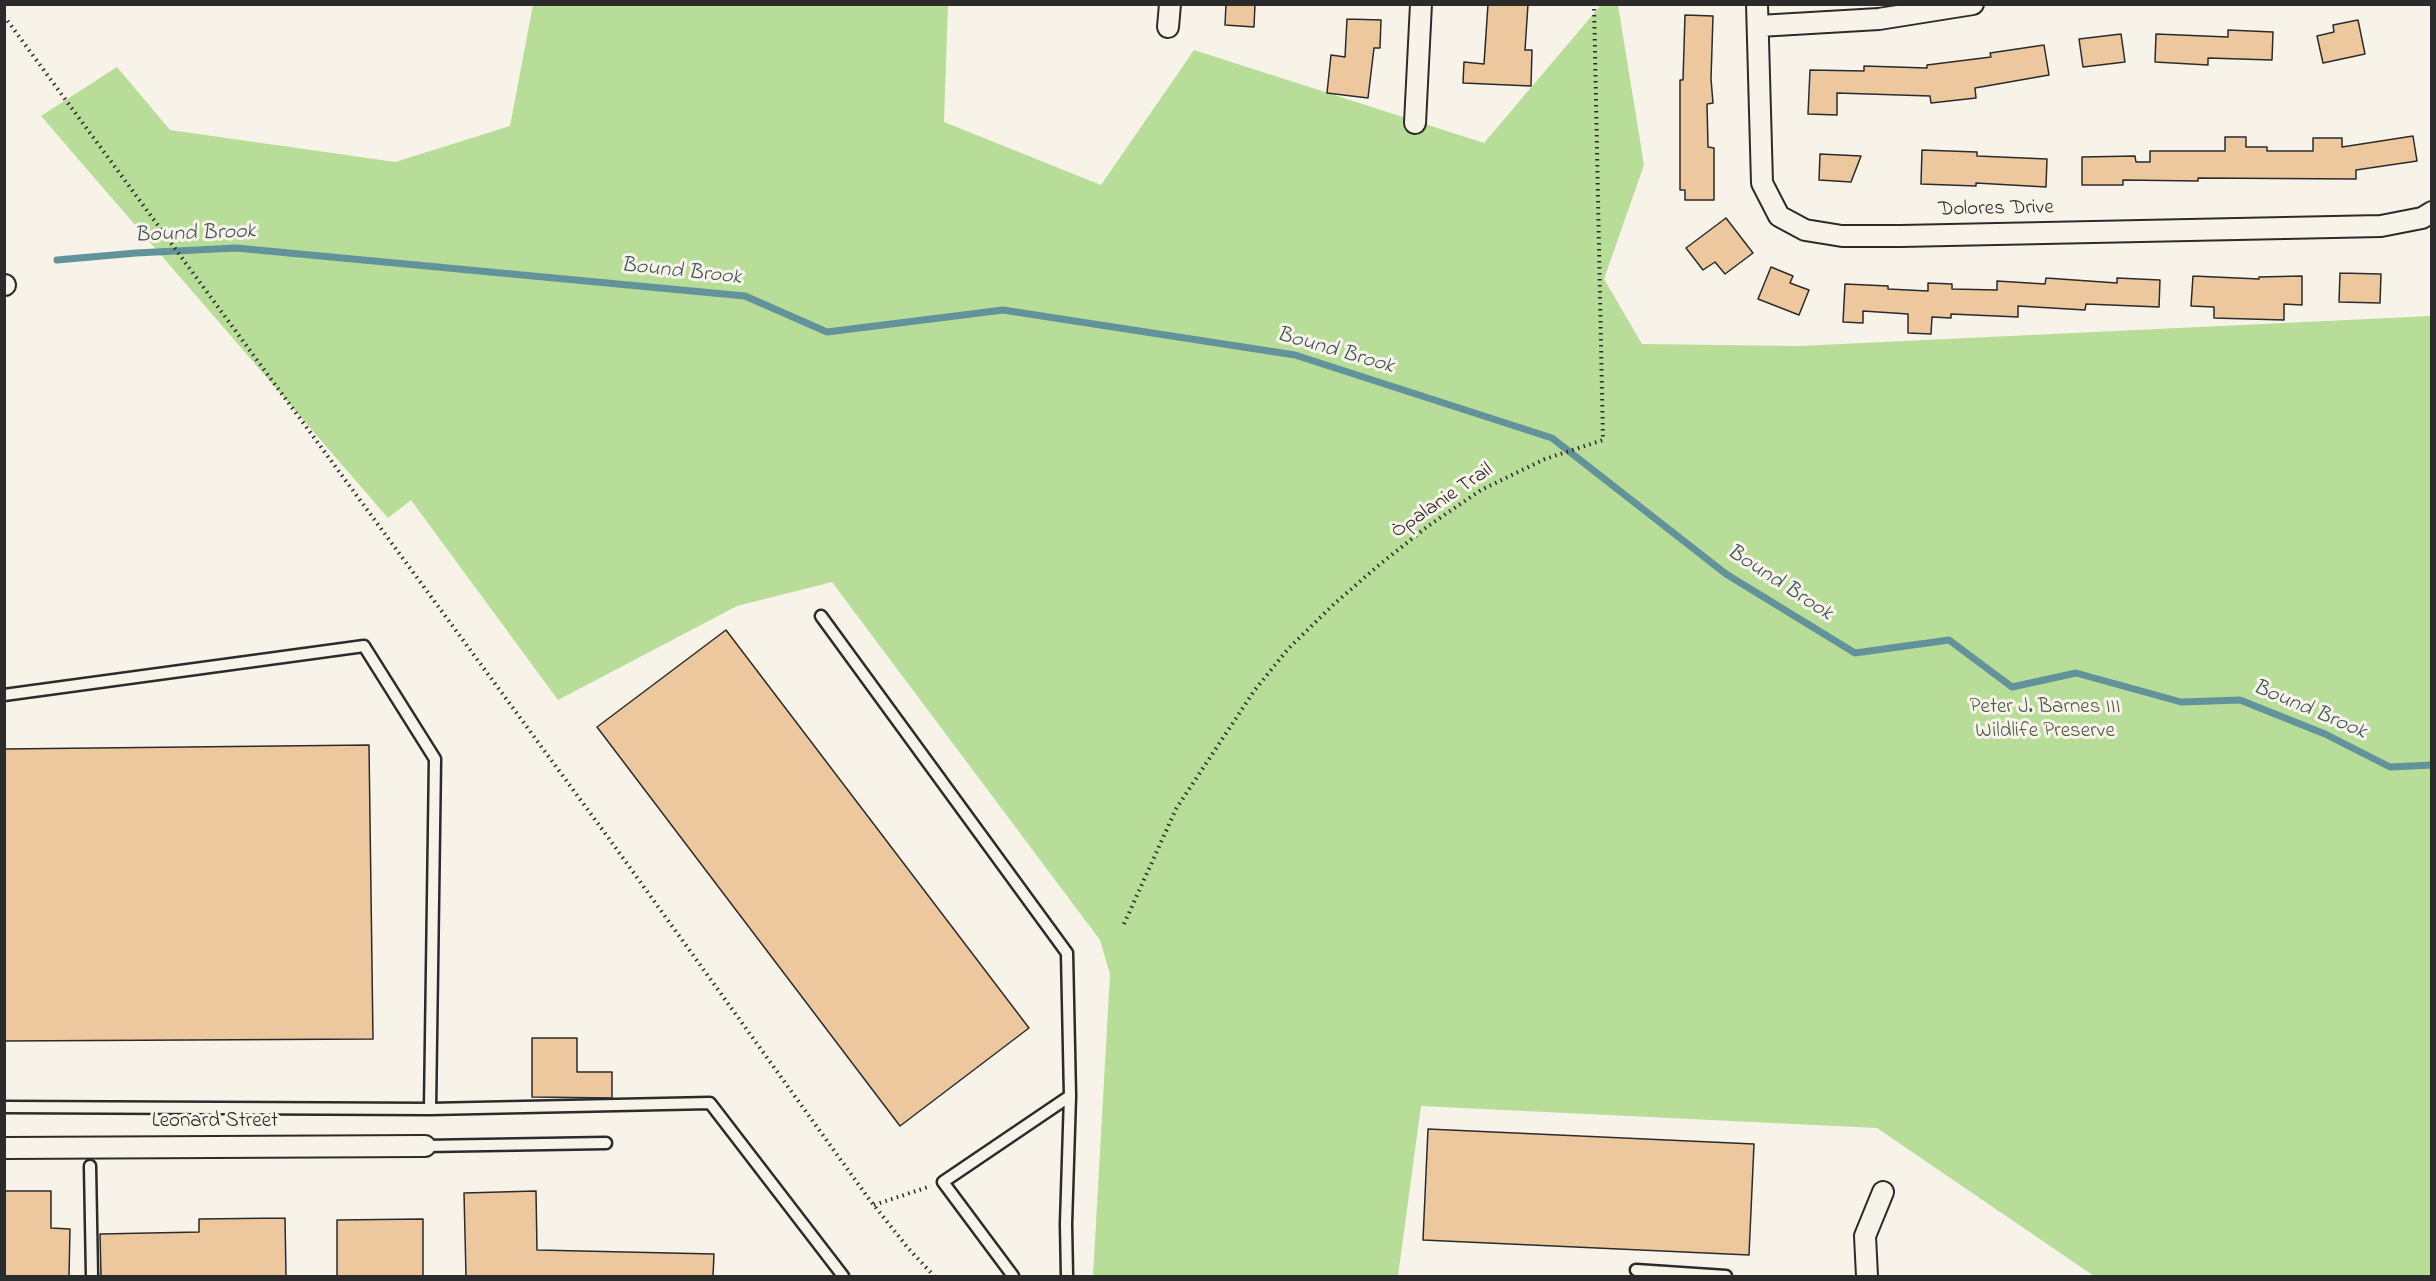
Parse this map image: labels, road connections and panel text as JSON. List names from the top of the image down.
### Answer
{
  "streets": {
    "street": ["Dolores Drive", "Leonard Street"],
    "path": ["Òpalanie Trail"]
  },
  "water": ["Bound Brook"],
  "parks": ["Peter J. Barnes III Wildlife Preserve"]
}
